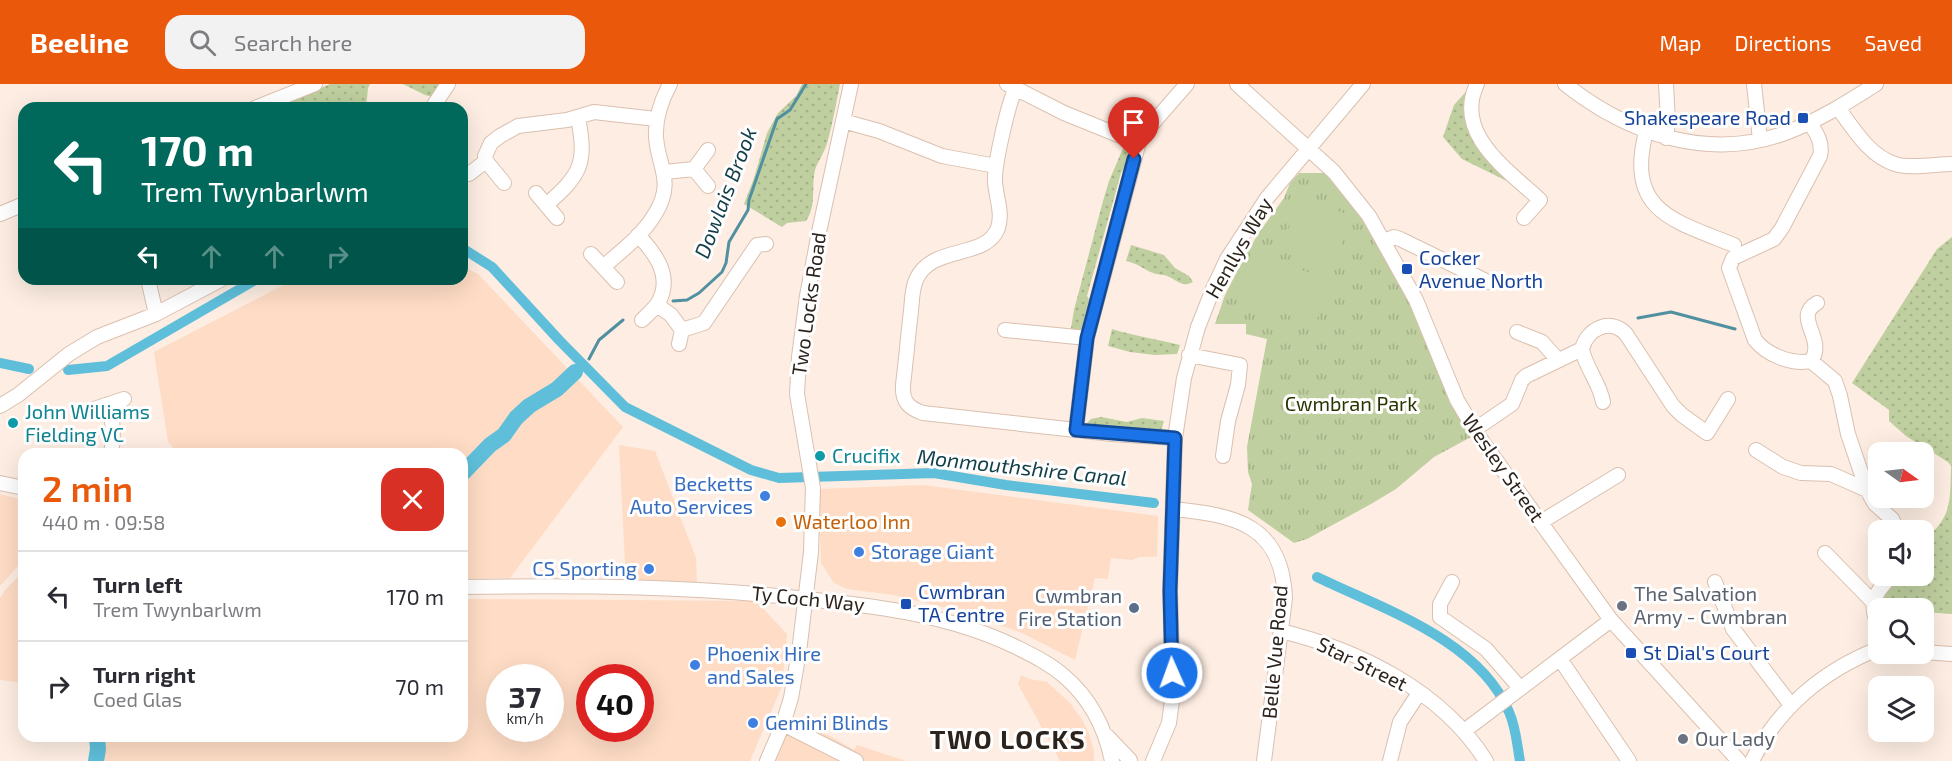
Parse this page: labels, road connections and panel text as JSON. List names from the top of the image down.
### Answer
{
  "streets": {
    "street": [
      "Henllys Way",
      "Two Locks Road",
      "Wesley Street",
      "Ty Coch Way",
      "Belle Vue Road",
      "Star Street"
    ]
  },
  "crossings": [
    ["Henllys Way", "Wesley Street"],
    ["Henllys Way", "Belle Vue Road"],
    ["Two Locks Road", "Ty Coch Way"],
    ["Belle Vue Road", "Star Street"]
  ],
  "districts": ["TWO LOCKS"],
  "water": ["Dowlais Brook", "Monmouthshire Canal"],
  "parks": ["Cwmbran Park"],
  "places": {
    "transit": [
      "Shakespeare Road",
      "Cocker Avenue North",
      "Cwmbran TA Centre",
      "St Dial's Court"
    ],
    "other": [
      "John Williams Fielding VC",
      "Crucifix",
      "Becketts Auto Services",
      "Waterloo Inn",
      "Storage Giant",
      "CS Sporting",
      "The Salvation Army - Cwmbran",
      "Cwmbran Fire Station",
      "Phoenix Hire and Sales",
      "Gemini Blinds",
      "Our Lady"
    ]
  },
  "north": "right",
  "page": {
    "header": "Beeline",
    "search": "Search here",
    "nav": ["Map", "Directions", "Saved"],
    "turn": ["170 m", "Trem Twynbarlwm"],
    "heading": ["2 min", "440 m · 09:58"],
    "list": [
      {
        "name": "Turn left",
        "note": "Trem Twynbarlwm",
        "value": "170 m"
      },
      {
        "name": "Turn right",
        "note": "Coed Glas",
        "value": "70 m"
      }
    ],
    "speed": "37 km/h",
    "limit": "40"
  }
}
